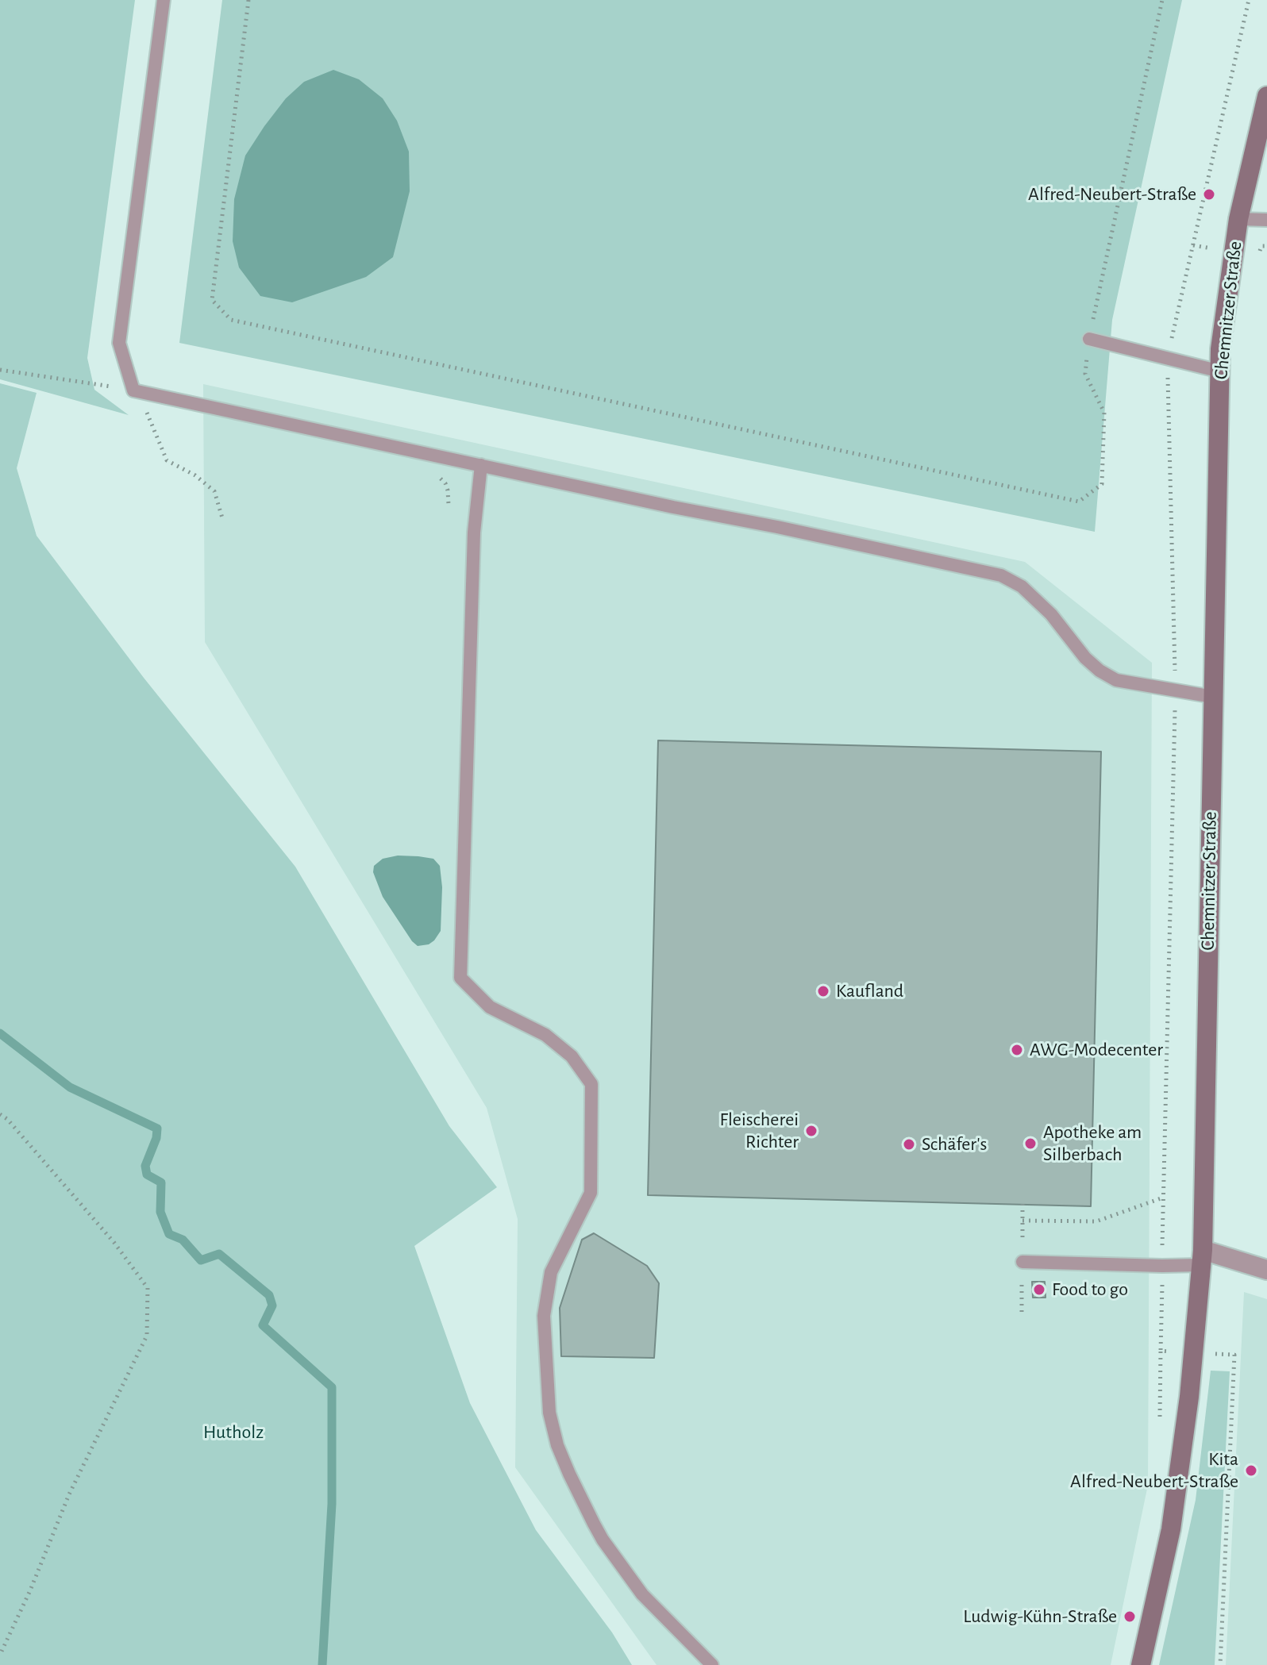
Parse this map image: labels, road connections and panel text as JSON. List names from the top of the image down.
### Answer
{
  "streets": {
    "street": ["Chemnitzer Straße"]
  },
  "parks": ["Hutholz"],
  "places": [
    "Alfred-Neubert-Straße",
    "Kaufland",
    "AWG-Modecenter",
    "Fleischerei Richter",
    "Apotheke am Silberbach",
    "Schäfer's",
    "Food to go",
    "Kita Alfred-Neubert-Straße",
    "Ludwig-Kühn-Straße"
  ]
}
